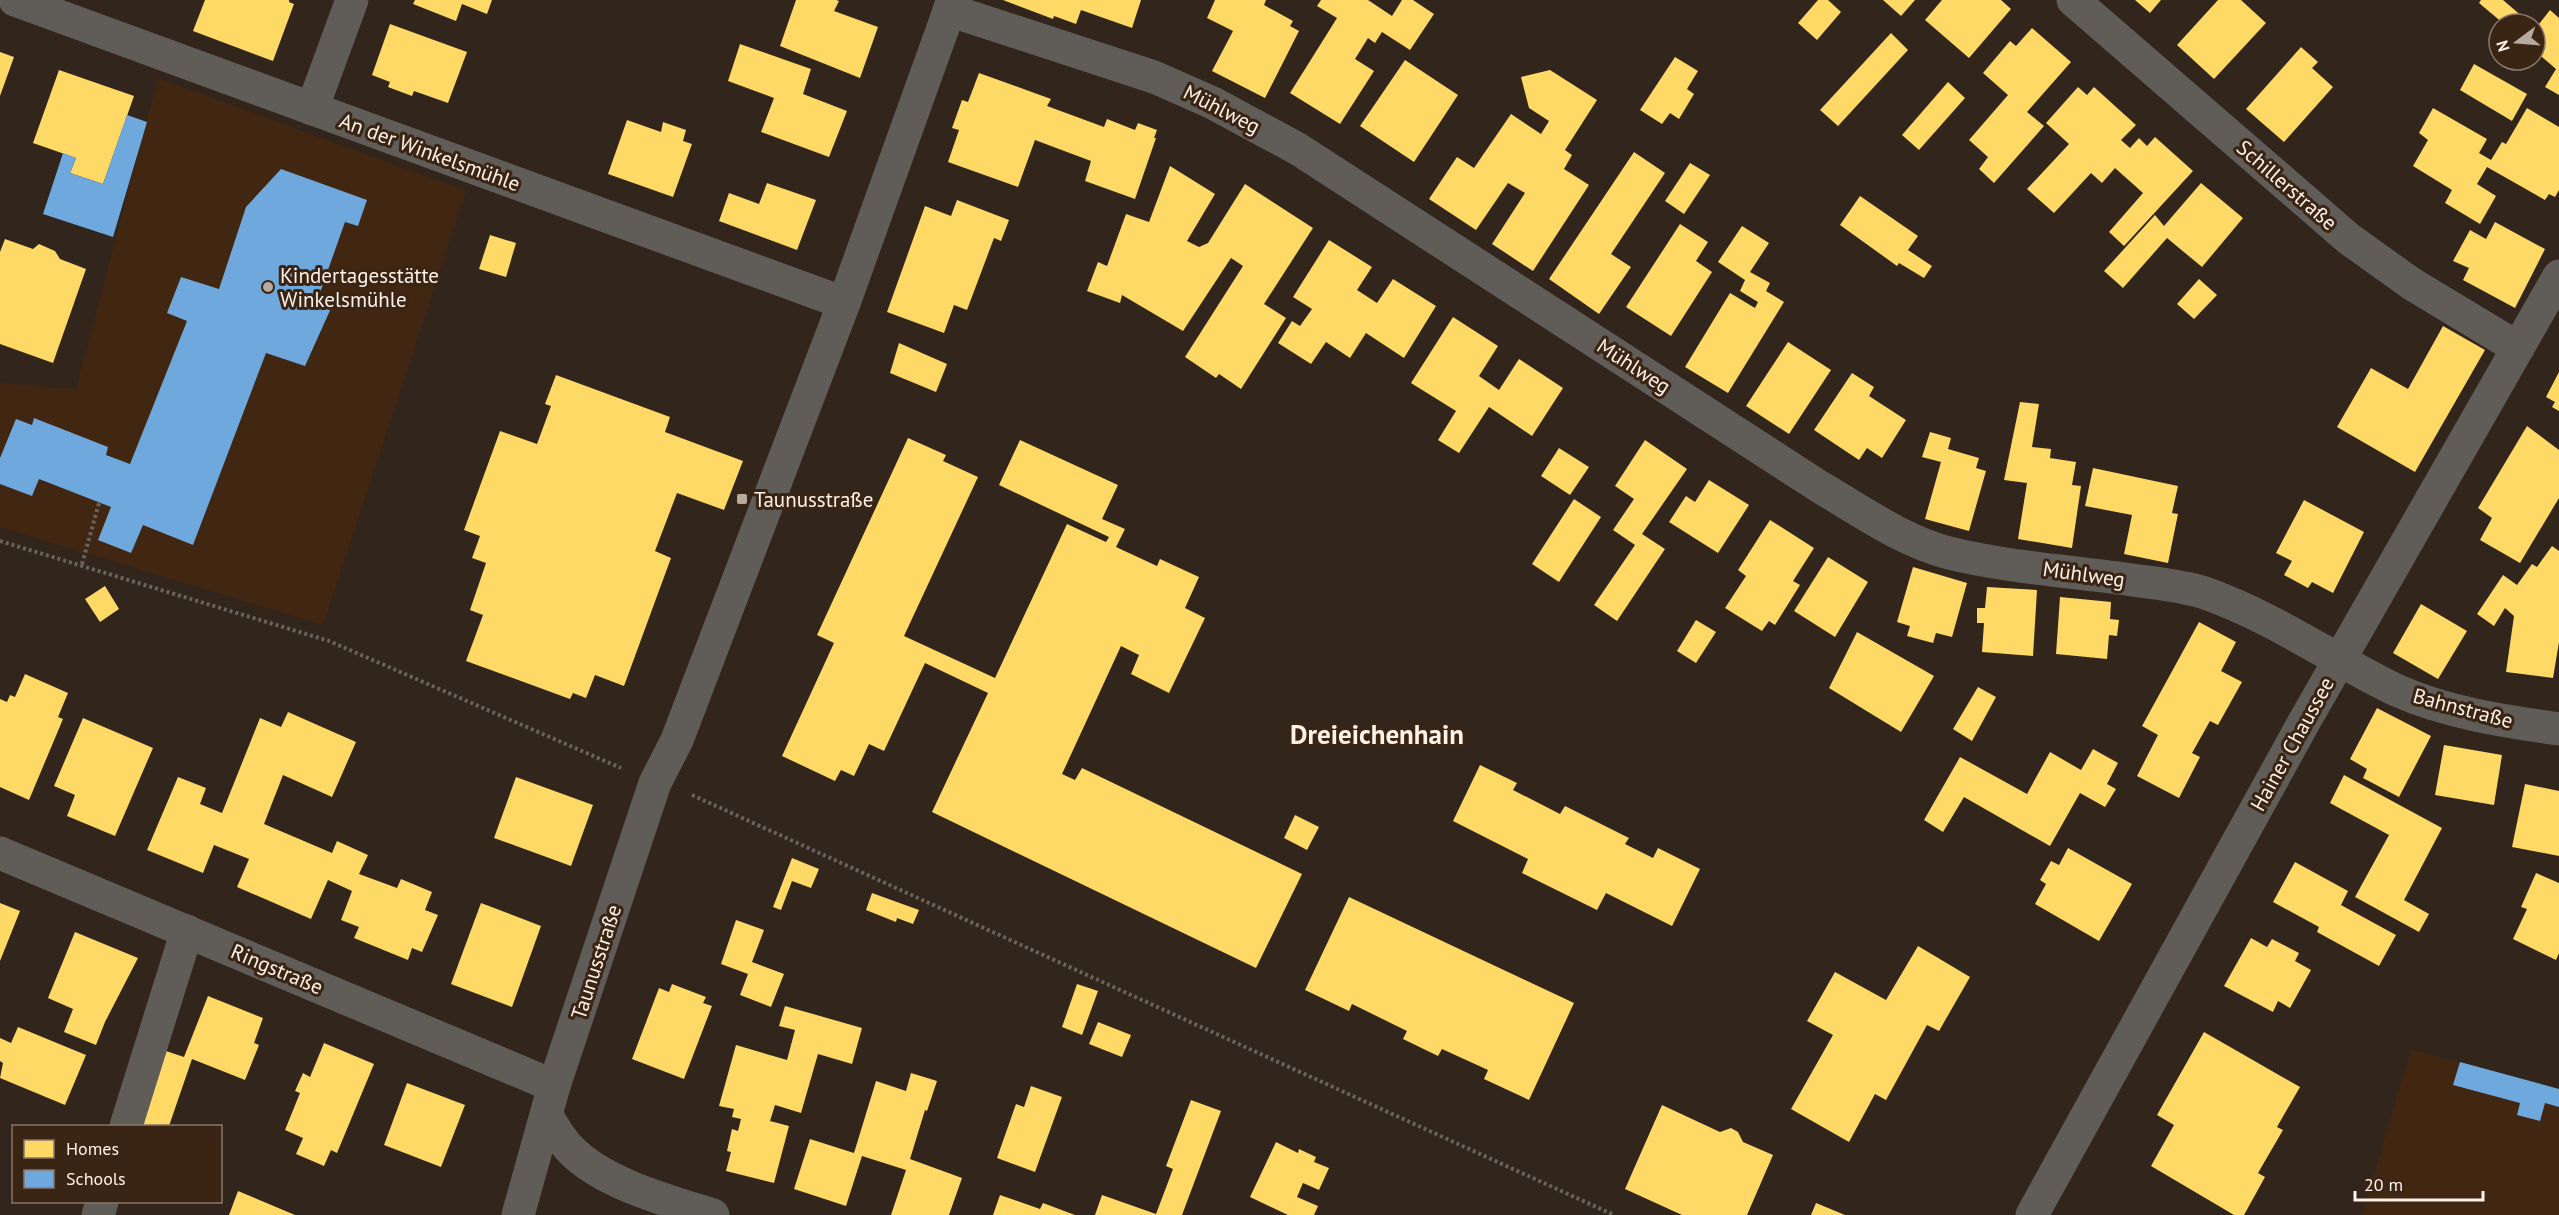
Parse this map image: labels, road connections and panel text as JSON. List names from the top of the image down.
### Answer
{
  "streets": {
    "street": [
      "Mühlweg",
      "An der Winkelsmühle",
      "Schillerstraße",
      "Bahnstraße",
      "Hainer Chaussee",
      "Taunusstraße",
      "Ringstraße"
    ]
  },
  "crossings": [
    ["Mühlweg", "Bahnstraße"],
    ["Mühlweg", "Hainer Chaussee"],
    ["Mühlweg", "Taunusstraße"],
    ["An der Winkelsmühle", "Taunusstraße"],
    ["Schillerstraße", "Hainer Chaussee"],
    ["Bahnstraße", "Hainer Chaussee"],
    ["Taunusstraße", "Ringstraße"]
  ],
  "districts": ["Dreieichenhain"],
  "places": {
    "other": ["Kindertagesstätte Winkelsmühle"],
    "transit": ["Taunusstraße"]
  },
  "legend": ["Homes", "Schools"],
  "scale_bar": "20 m",
  "north": "left"
}
